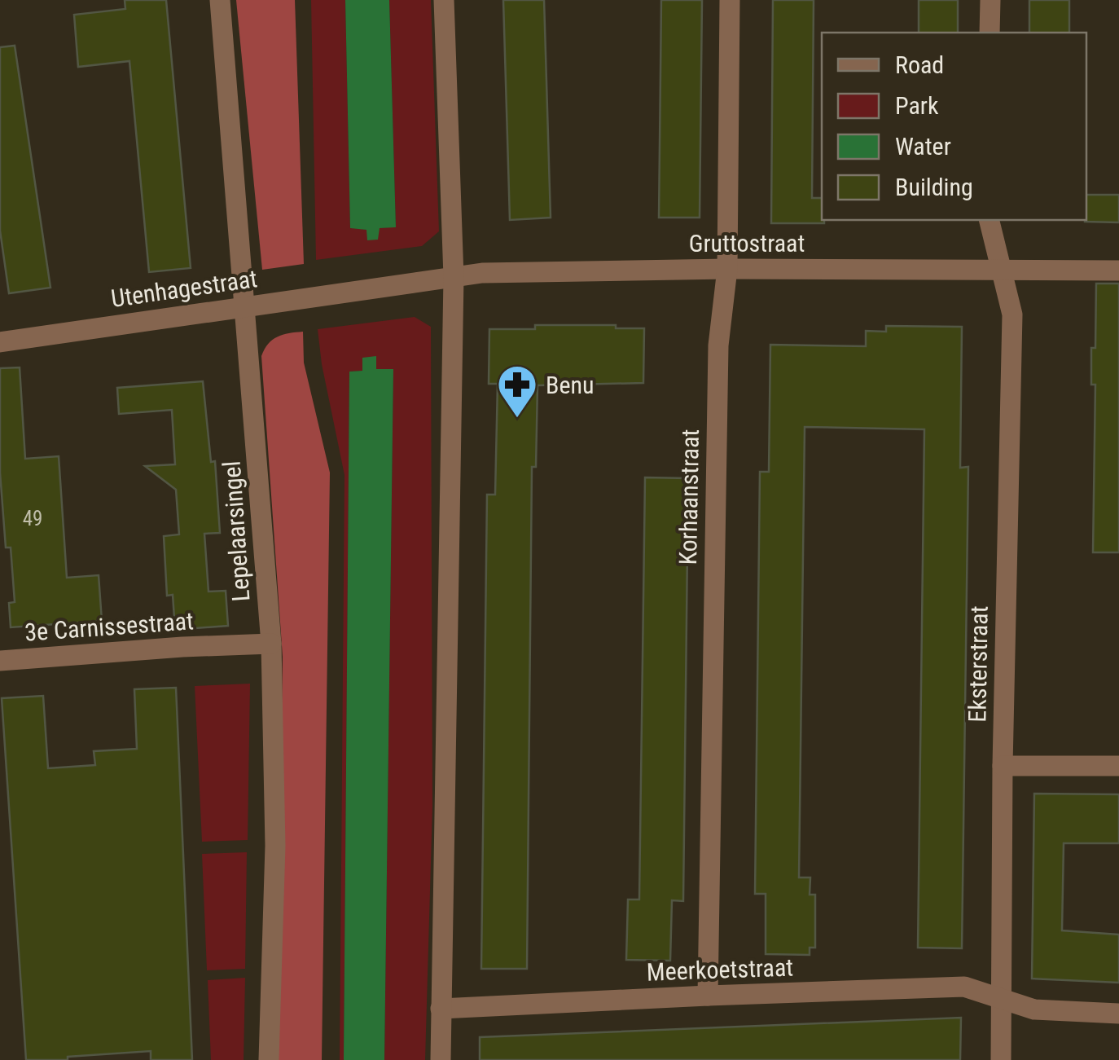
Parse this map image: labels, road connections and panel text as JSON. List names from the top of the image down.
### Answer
{
  "streets": {
    "street": [
      "Gruttostraat",
      "Utenhagestraat",
      "Korhaanstraat",
      "Lepelaarsingel",
      "3e Carnissestraat",
      "Eksterstraat",
      "Meerkoetstraat"
    ]
  },
  "crossings": [
    ["Gruttostraat", "Utenhagestraat"],
    ["Gruttostraat", "Korhaanstraat"],
    ["Gruttostraat", "Eksterstraat"],
    ["Utenhagestraat", "Lepelaarsingel"],
    ["Korhaanstraat", "Meerkoetstraat"],
    ["Lepelaarsingel", "3e Carnissestraat"],
    ["Eksterstraat", "Meerkoetstraat"]
  ],
  "places": {
    "pharmacy": ["Benu"]
  },
  "house_numbers": ["49"],
  "legend": [
    "Road",
    "Park",
    "Water",
    "Building"
  ]
}
